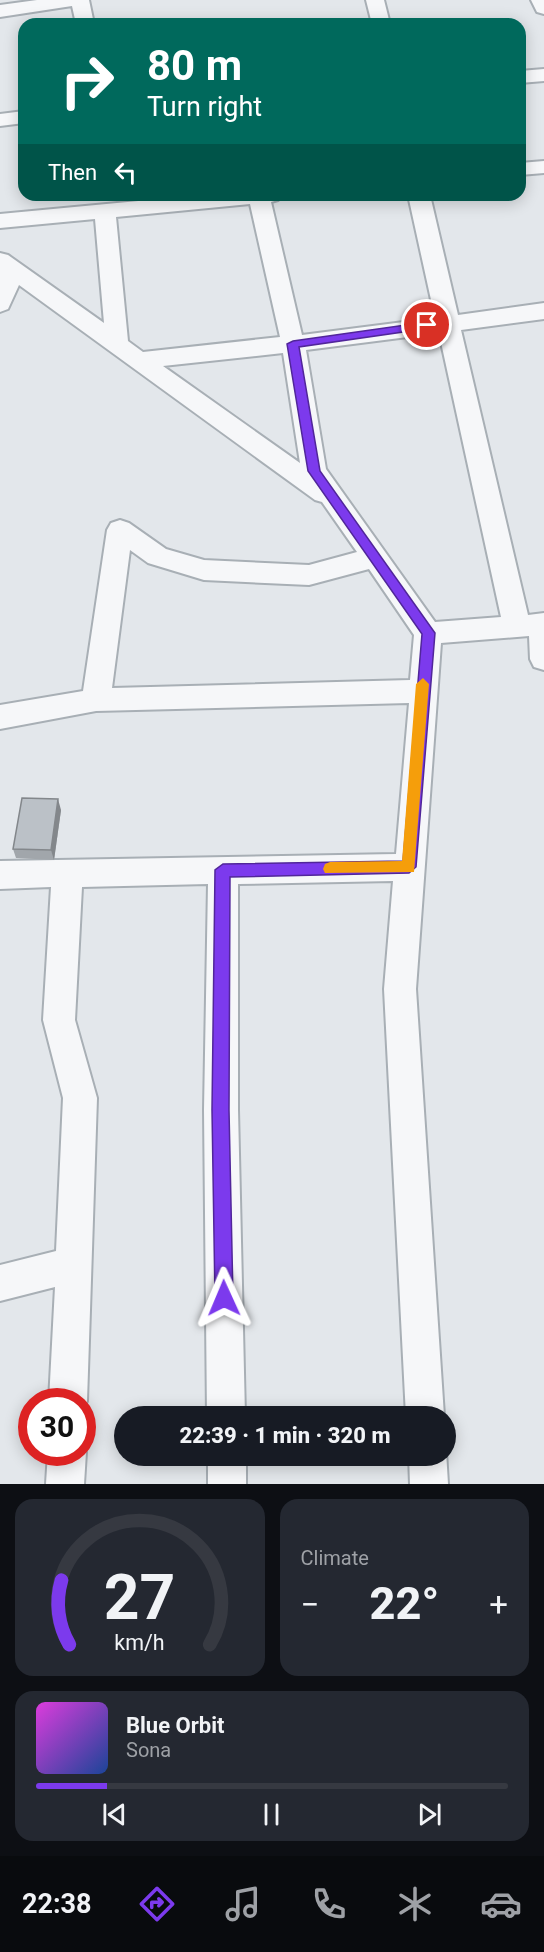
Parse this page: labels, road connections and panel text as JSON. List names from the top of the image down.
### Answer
{
  "page": {
    "turn": ["80 m", "Turn right"],
    "then": "Then",
    "limit": "30",
    "trip": "22:39 · 1 min · 320 m",
    "tile": "Climate",
    "heat": ["−", "22°", "+"],
    "song": ["Blue Orbit", "Sona"],
    "tabs": "22:38",
    "gauge": ["27", "km/h"]
  }
}
